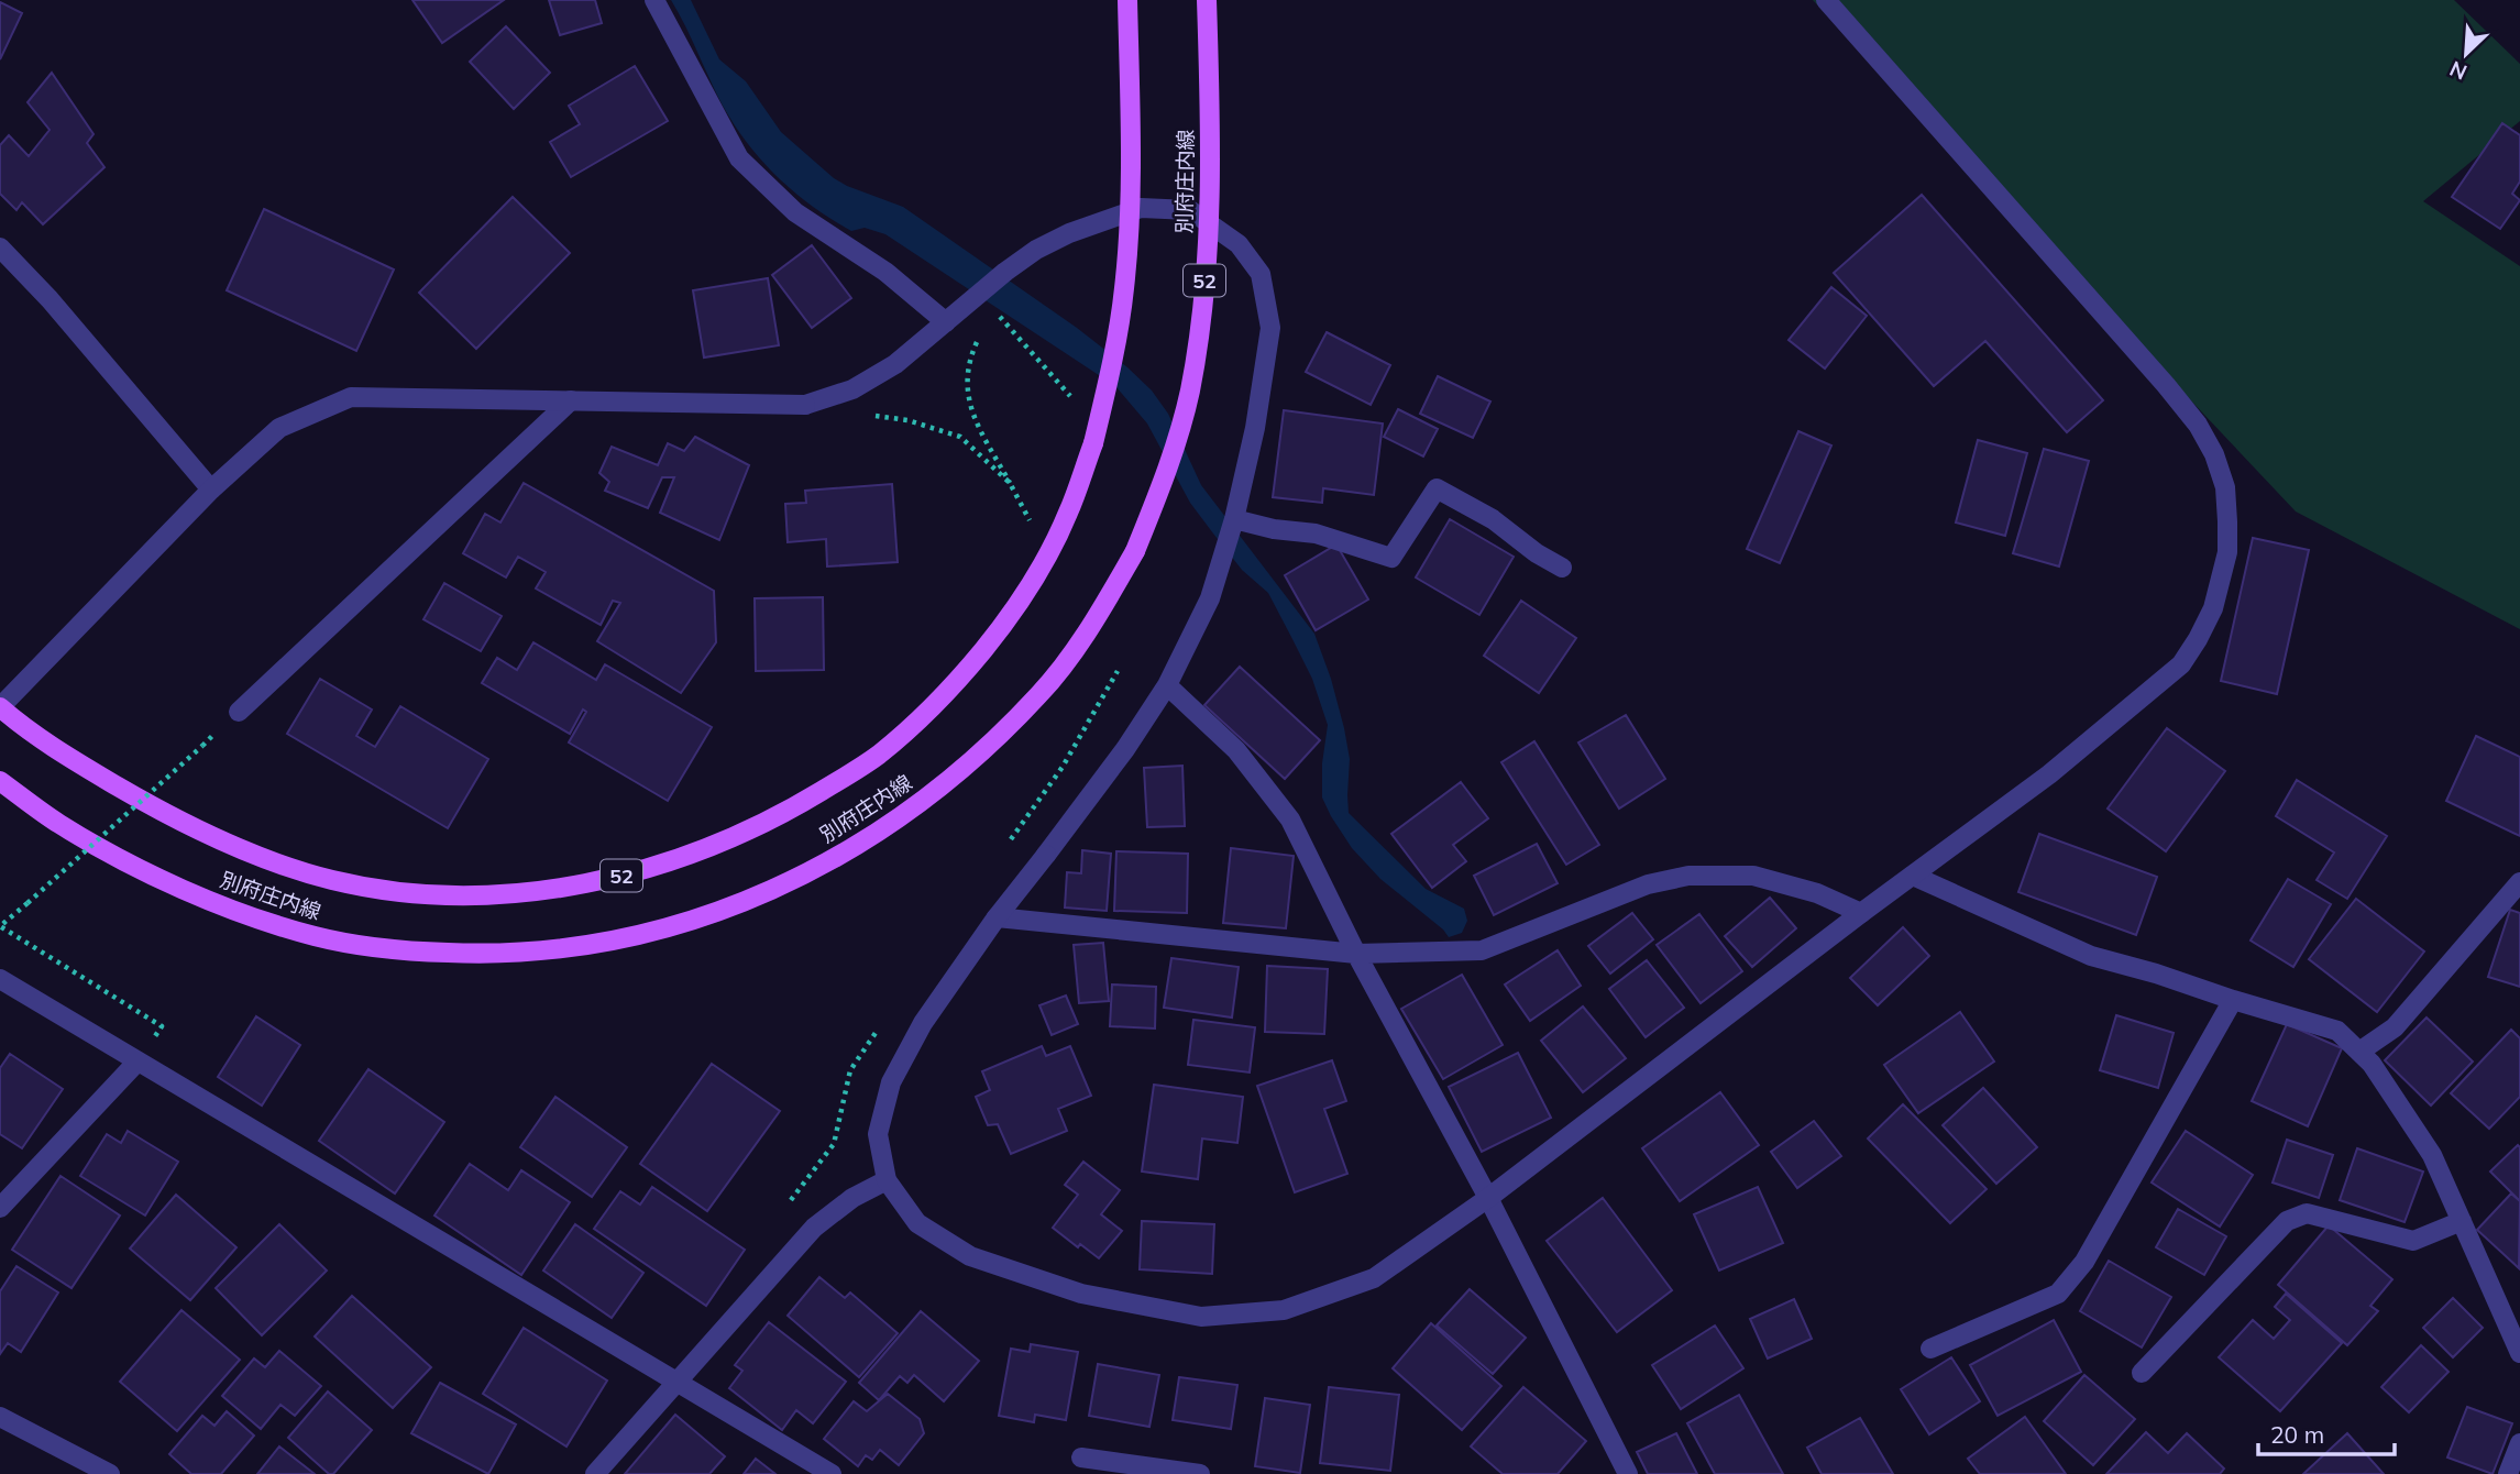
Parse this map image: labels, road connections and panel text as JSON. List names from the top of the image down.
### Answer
{
  "streets": {
    "main road": ["別府庄内線", "52"]
  },
  "scale_bar": "20 m",
  "north": "bottom left"
}
